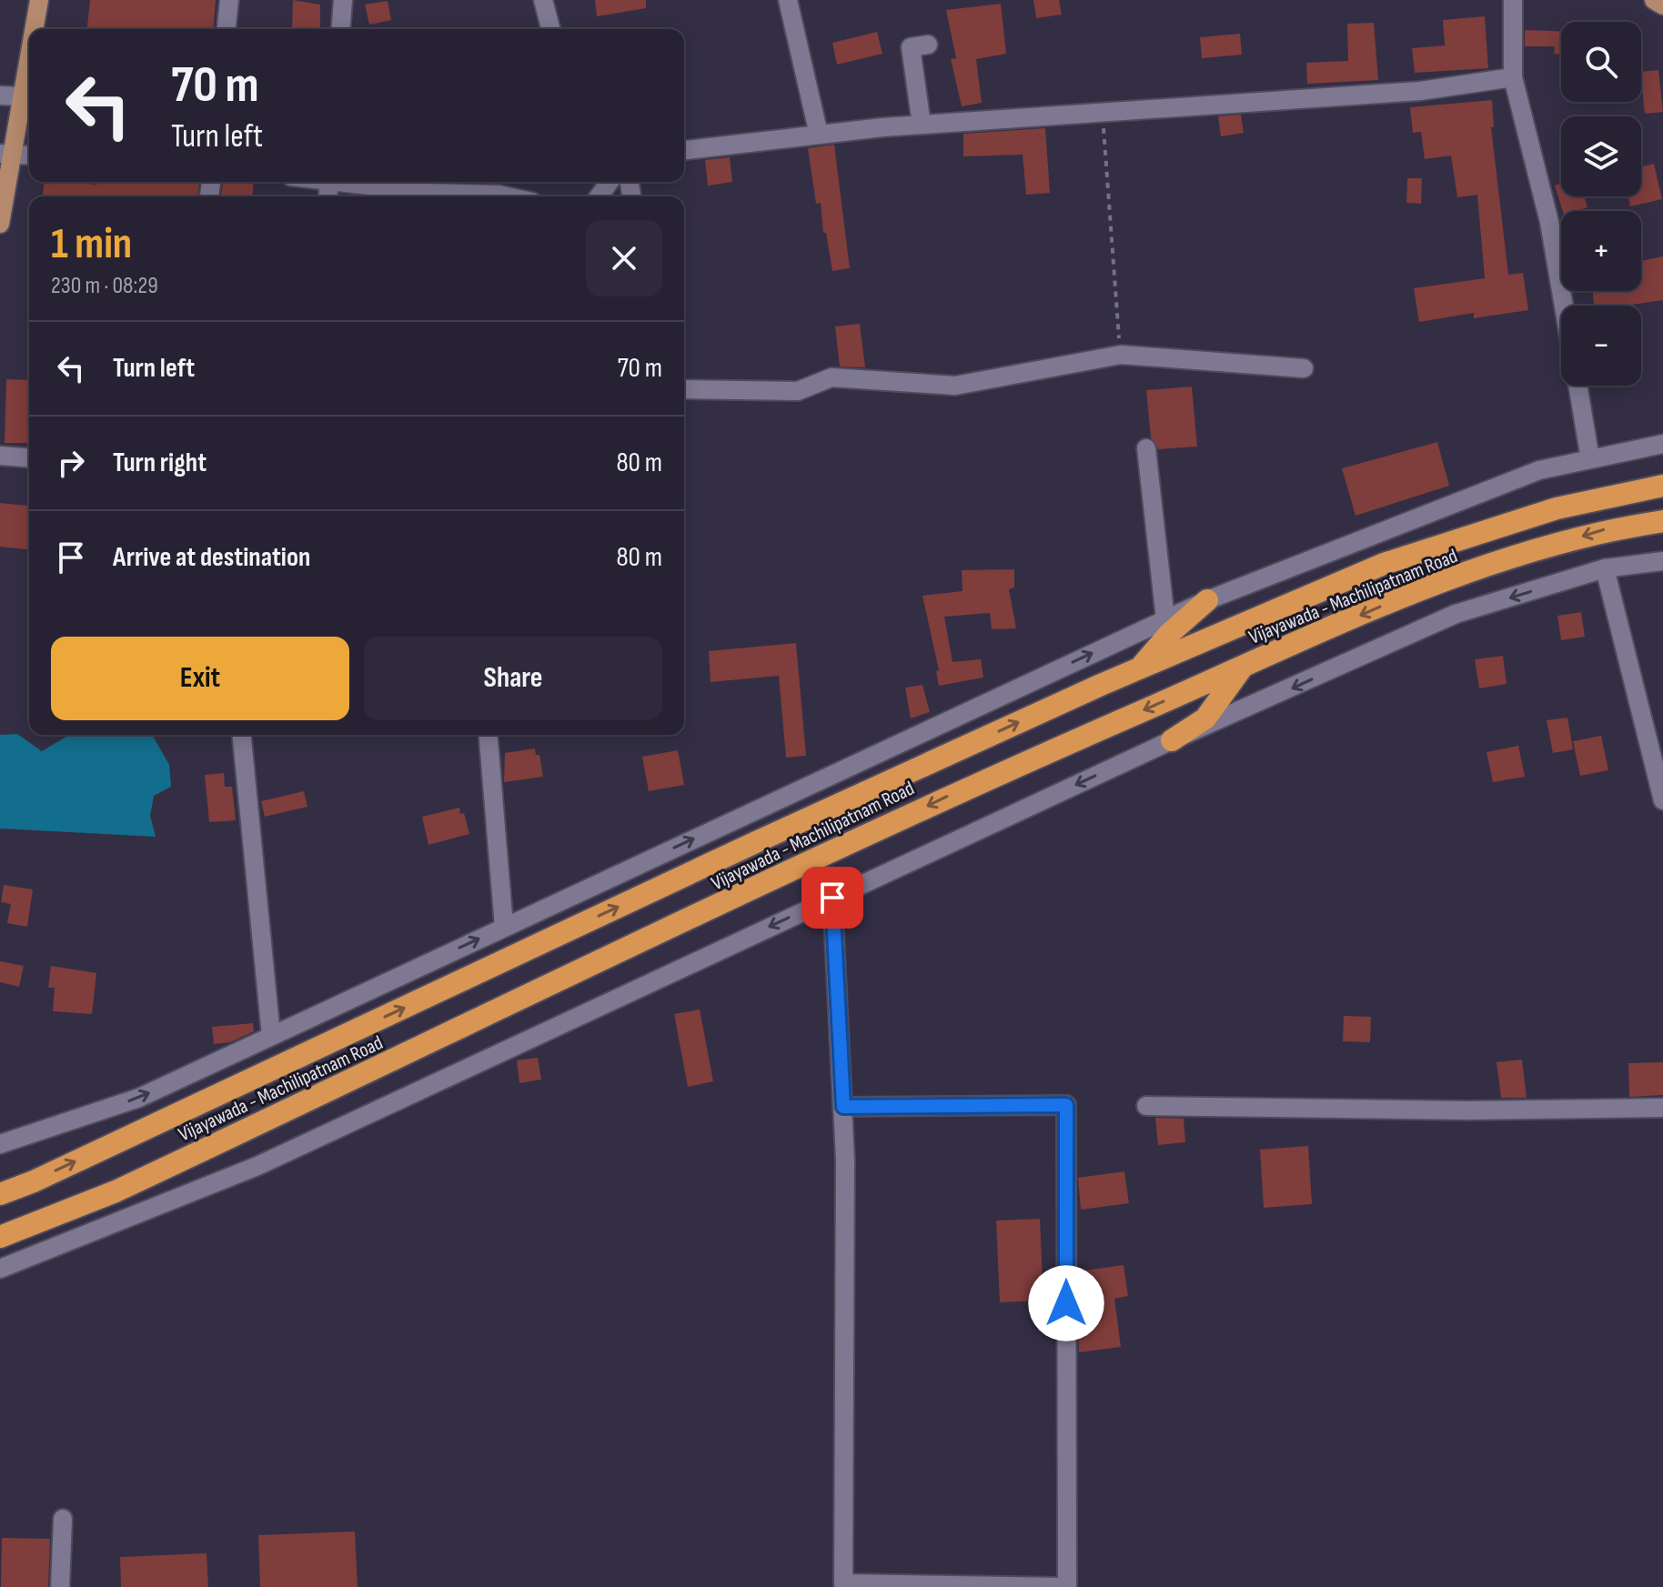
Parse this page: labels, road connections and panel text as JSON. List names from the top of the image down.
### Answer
{
  "streets": {
    "highway": ["Vijayawada - Machilipatnam Road"]
  },
  "page": {
    "map_buttons": ["+", "−"],
    "turn": ["70 m", "Turn left"],
    "heading": ["1 min", "230 m · 08:29"],
    "list": [
      {
        "name": "Turn left",
        "value": "70 m"
      },
      {
        "name": "Turn right",
        "value": "80 m"
      },
      {
        "name": "Arrive at destination",
        "value": "80 m"
      }
    ],
    "buttons": ["Exit", "Share"]
  }
}
